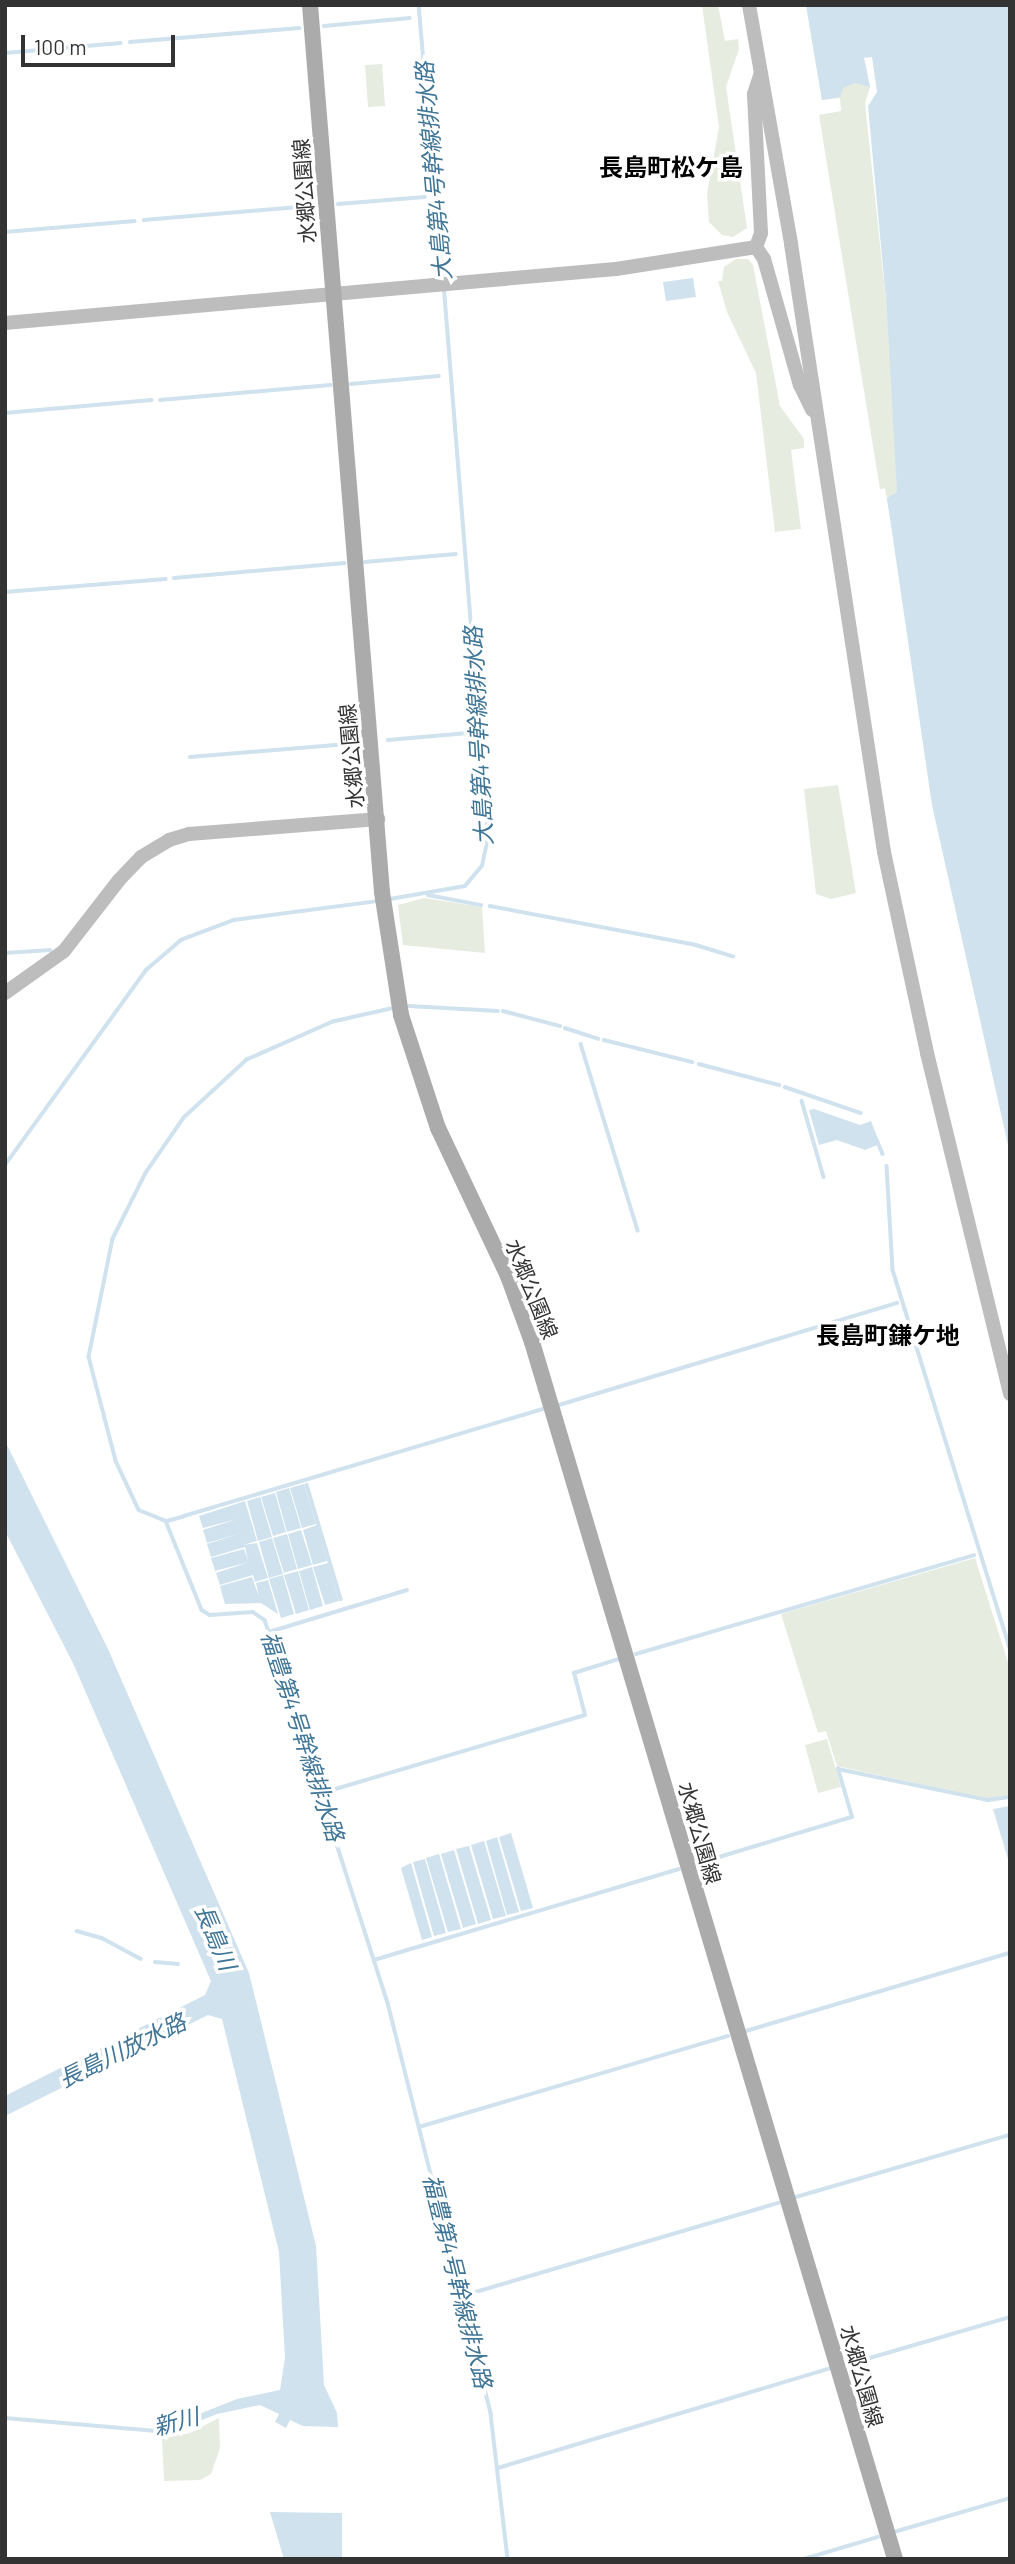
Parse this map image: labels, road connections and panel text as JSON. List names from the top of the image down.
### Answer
{
  "streets": {
    "main road": ["水郷公園線"]
  },
  "districts": ["長島町松ケ島", "長島町鎌ケ地"],
  "water": [
    "大島第4号幹線排水路",
    "福豊第4号幹線排水路",
    "長島川",
    "長島川放水路",
    "新川"
  ],
  "scale_bar": "100 m"
}
